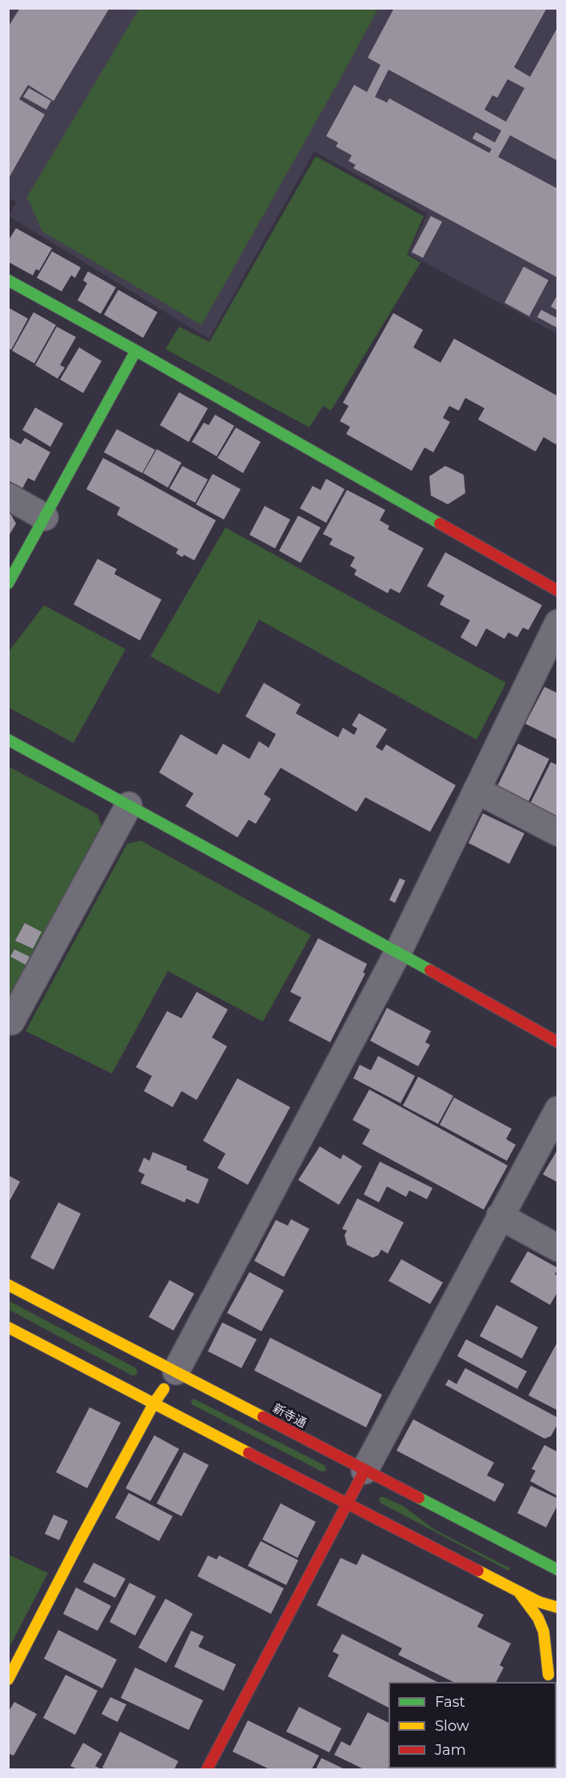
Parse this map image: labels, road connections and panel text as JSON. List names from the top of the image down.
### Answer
{
  "streets": {
    "street": ["新寺通"]
  },
  "legend": ["Fast", "Slow", "Jam"]
}
